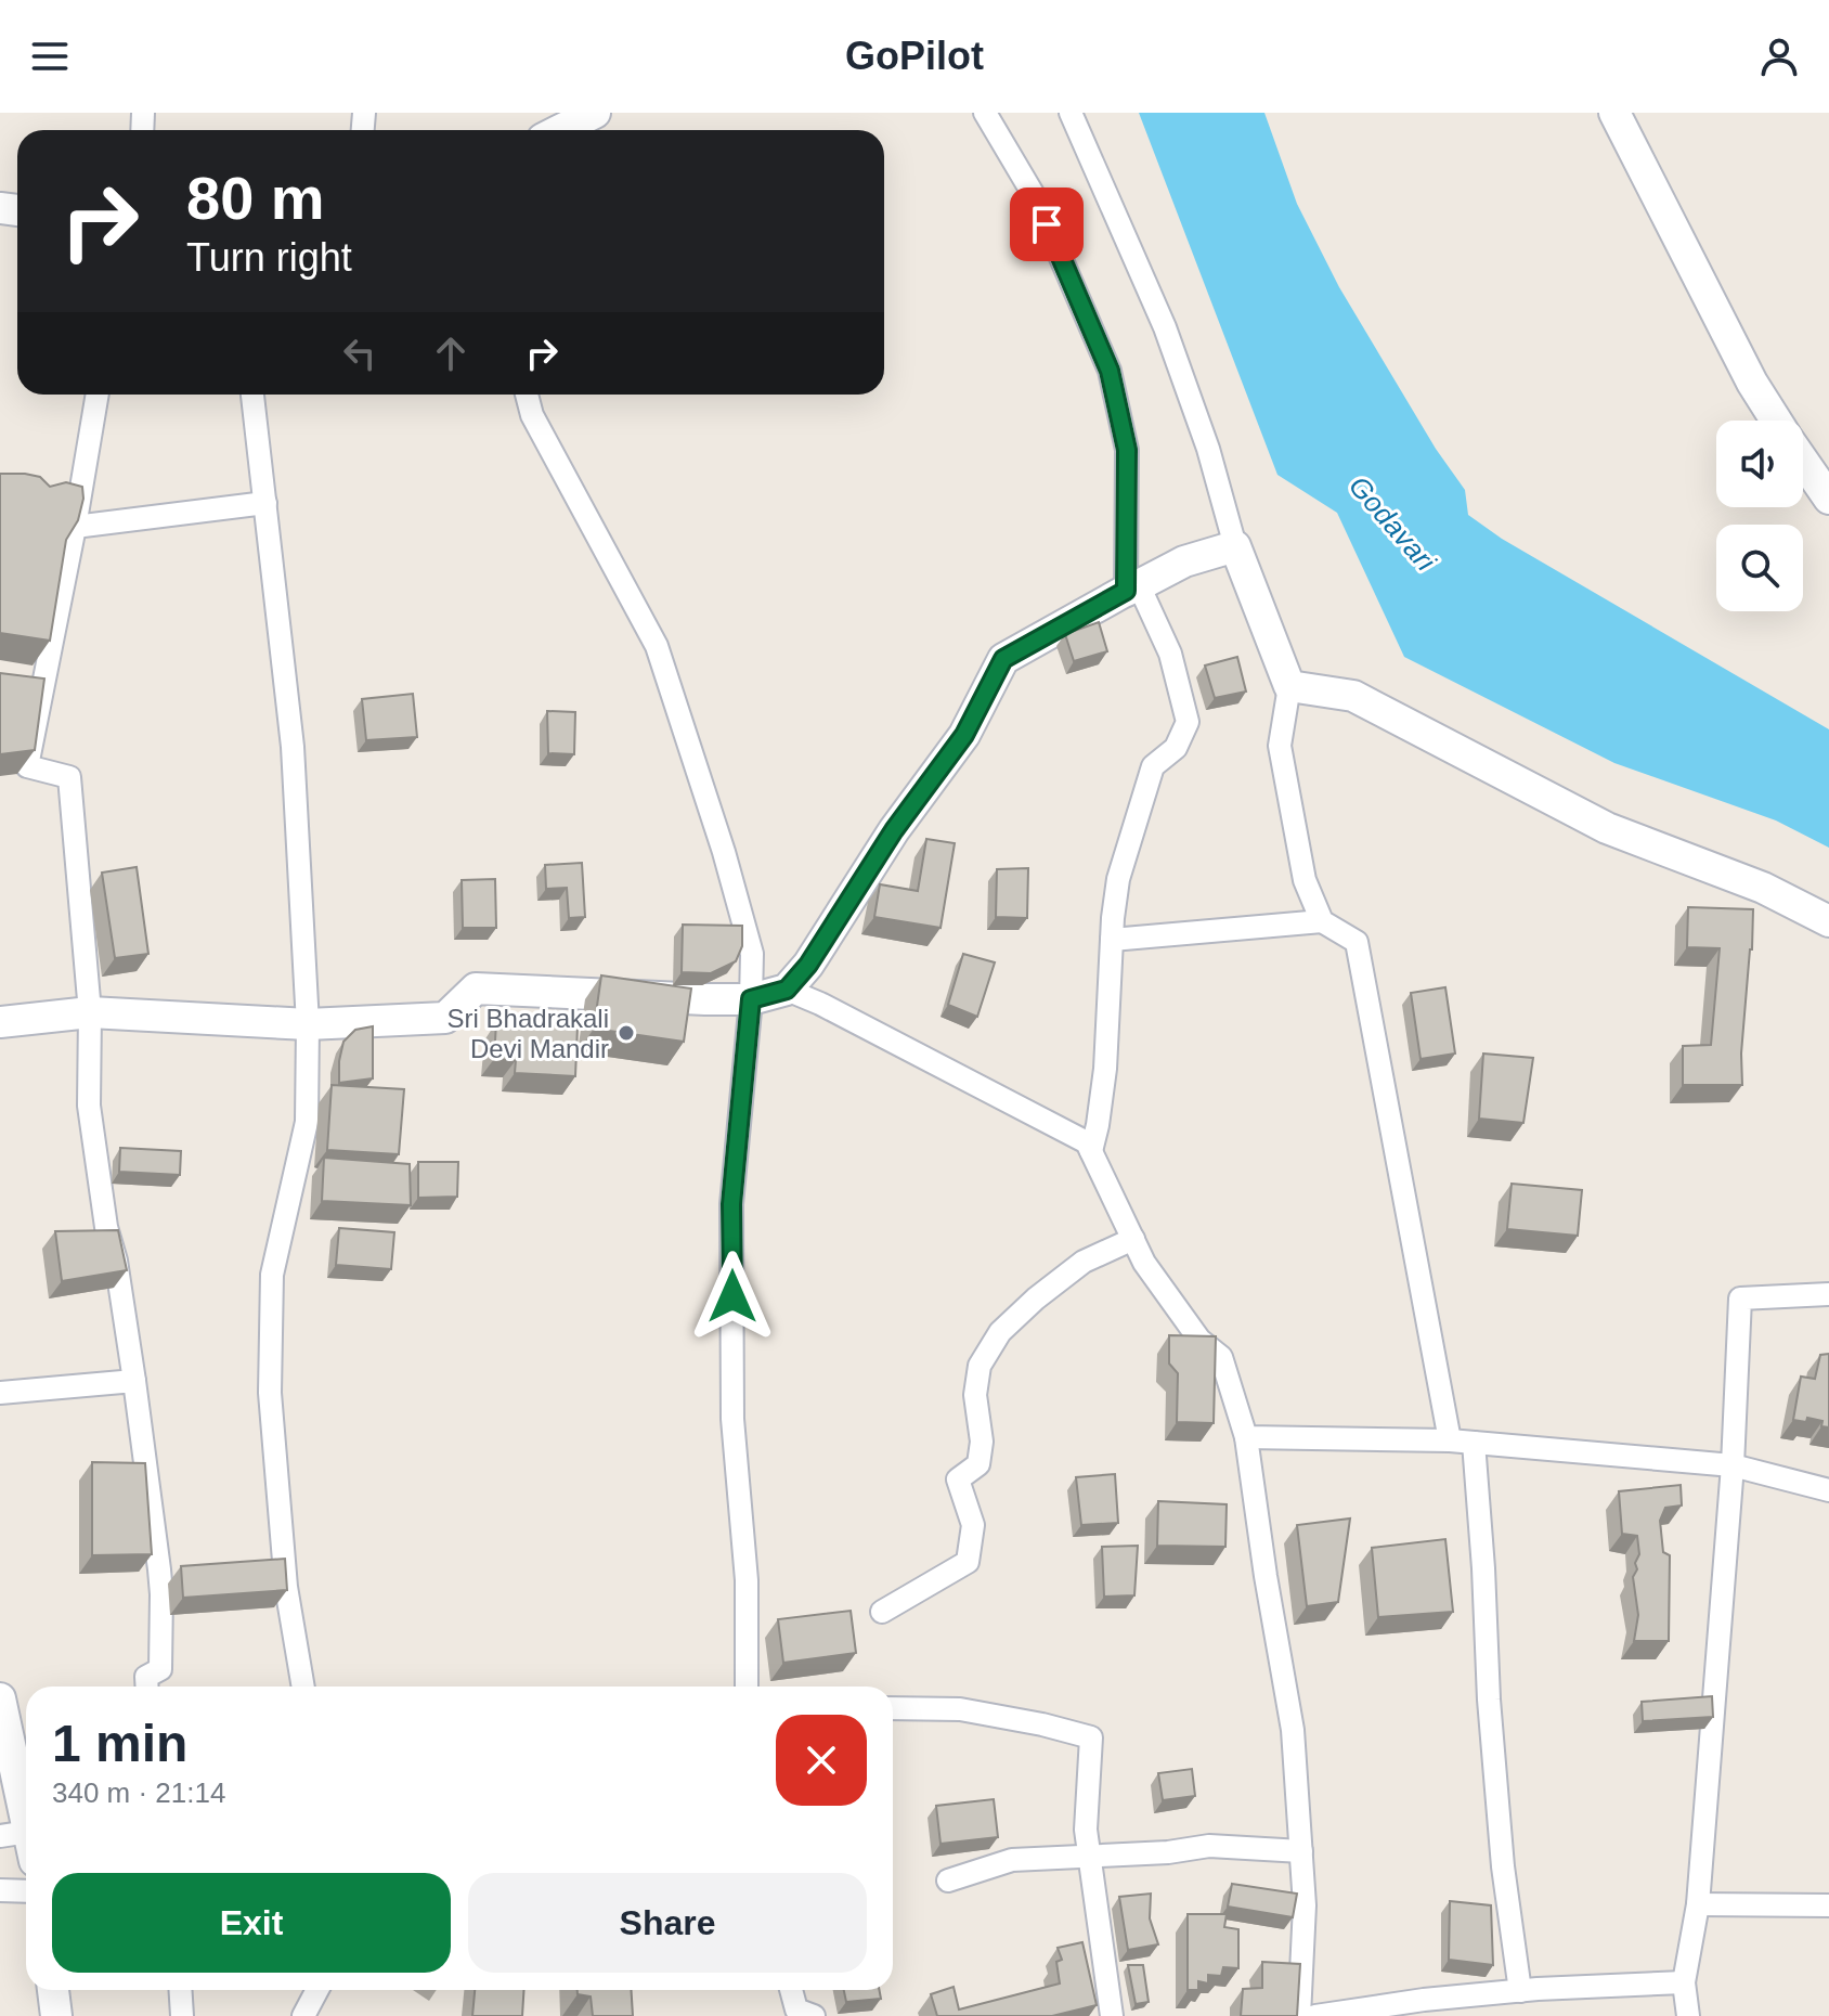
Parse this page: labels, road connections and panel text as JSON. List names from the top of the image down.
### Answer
{
  "water": ["Godavari"],
  "places": ["Sri Bhadrakali Devi Mandir"],
  "page": {
    "header": "GoPilot",
    "turn": ["80 m", "Turn right"],
    "heading": ["1 min", "340 m · 21:14"],
    "buttons": ["Exit", "Share"]
  }
}
